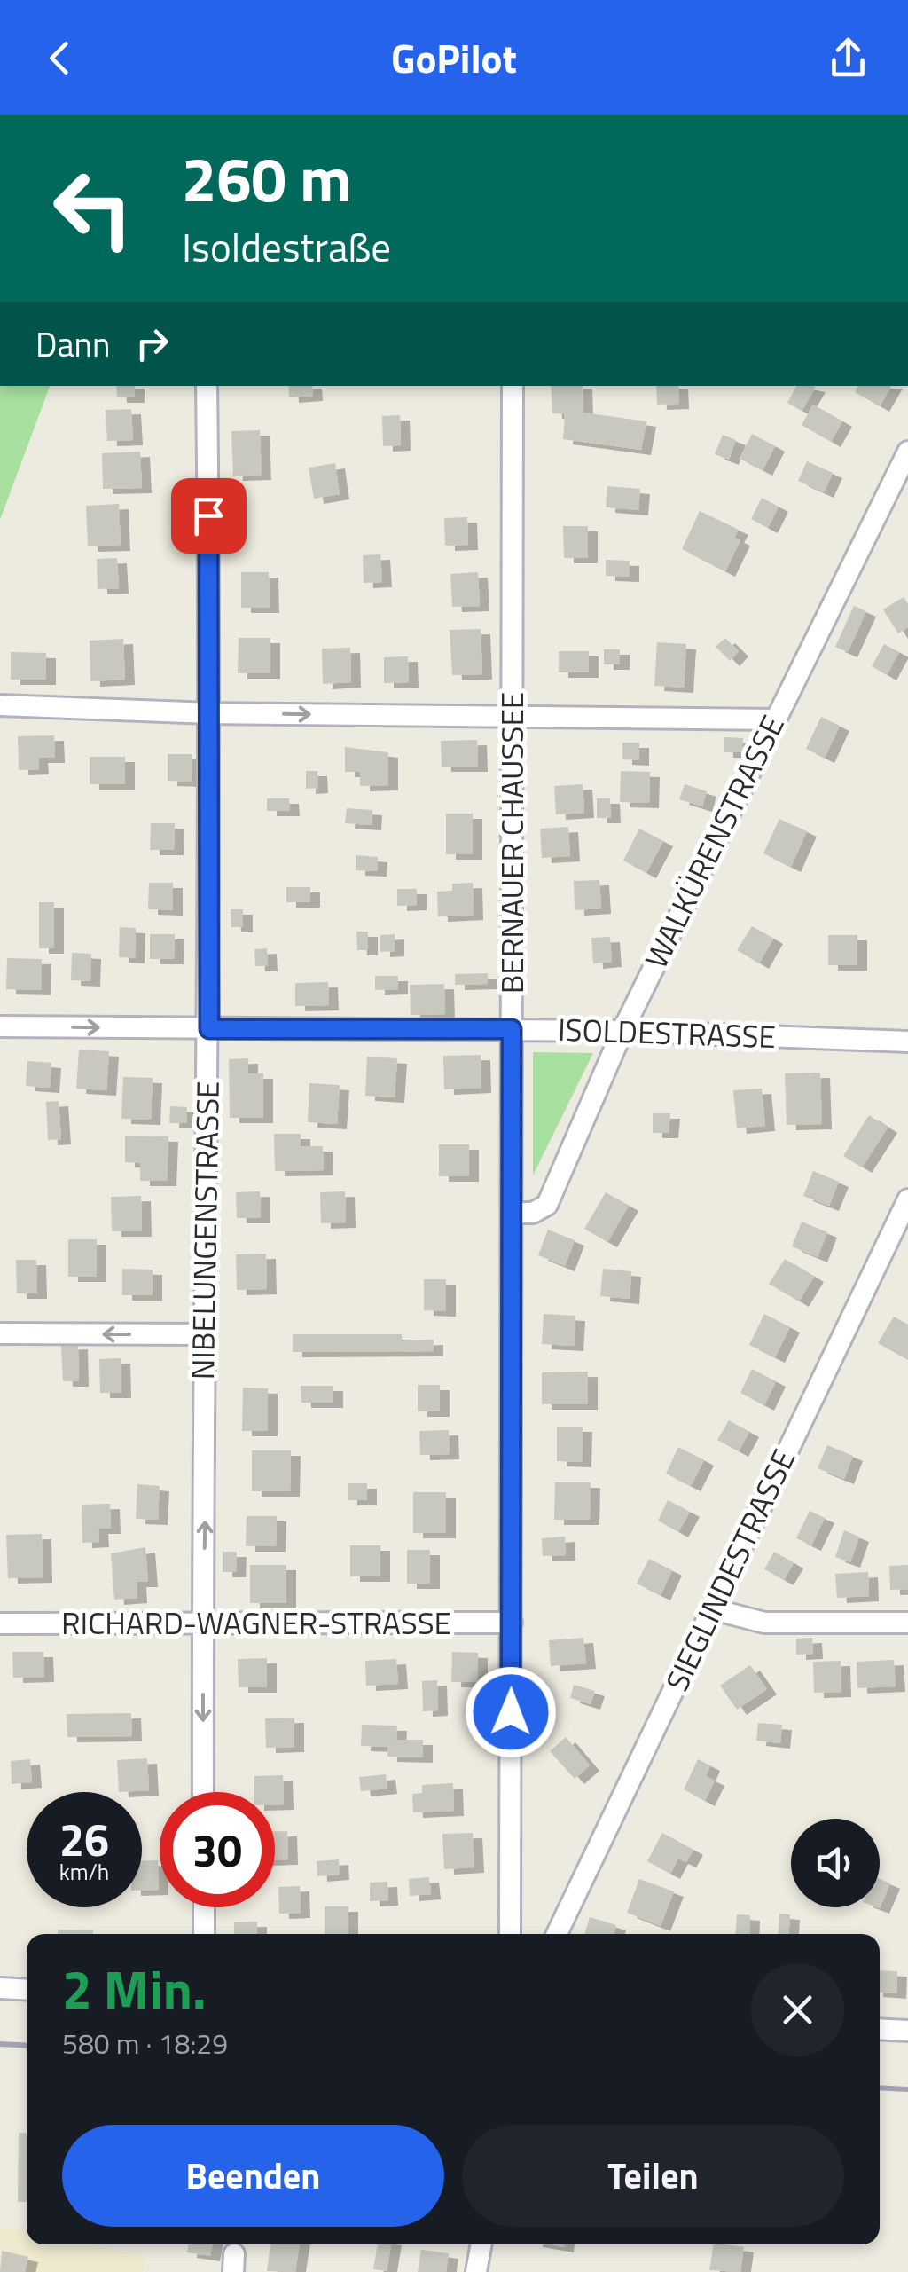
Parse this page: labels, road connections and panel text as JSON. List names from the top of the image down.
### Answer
{
  "streets": {
    "street": [
      "WALKÜRENSTRASSE",
      "BERNAUER CHAUSSEE",
      "ISOLDESTRASSE",
      "NIBELUNGENSTRASSE",
      "SIEGLINDESTRASSE",
      "RICHARD-WAGNER-STRASSE"
    ]
  },
  "crossings": [
    ["WALKÜRENSTRASSE", "BERNAUER CHAUSSEE"],
    ["WALKÜRENSTRASSE", "ISOLDESTRASSE"],
    ["BERNAUER CHAUSSEE", "ISOLDESTRASSE"],
    ["BERNAUER CHAUSSEE", "RICHARD-WAGNER-STRASSE"],
    ["ISOLDESTRASSE", "NIBELUNGENSTRASSE"],
    ["NIBELUNGENSTRASSE", "RICHARD-WAGNER-STRASSE"]
  ],
  "page": {
    "header": "GoPilot",
    "turn": ["260 m", "Isoldestraße"],
    "then": "Dann",
    "speed": "26 km/h",
    "limit": "30",
    "heading": ["2 Min.", "580 m · 18:29"],
    "buttons": ["Beenden", "Teilen"]
  }
}
